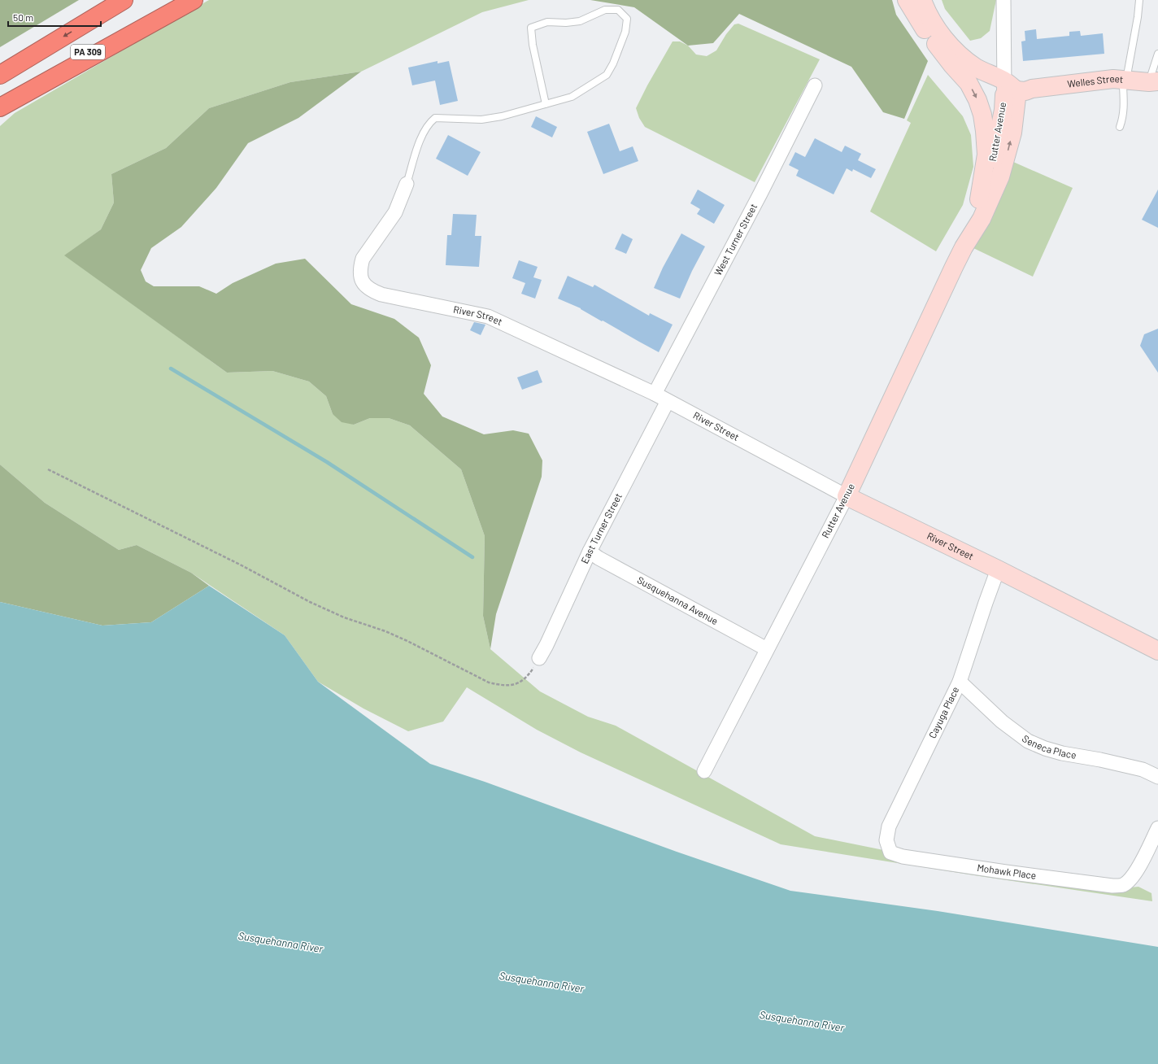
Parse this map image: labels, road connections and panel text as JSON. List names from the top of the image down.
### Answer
{
  "streets": {
    "highway": ["PA 309"],
    "street": [
      "Welles Street",
      "Rutter Avenue",
      "West Turner Street",
      "River Street",
      "East Turner Street",
      "Susquehanna Avenue",
      "Cayuga Place",
      "Seneca Place",
      "Mohawk Place"
    ]
  },
  "crossings": [
    ["Welles Street", "Rutter Avenue"],
    ["Rutter Avenue", "River Street"],
    ["Rutter Avenue", "Susquehanna Avenue"],
    ["West Turner Street", "River Street"],
    ["River Street", "East Turner Street"],
    ["River Street", "Cayuga Place"],
    ["East Turner Street", "Susquehanna Avenue"],
    ["Cayuga Place", "Seneca Place"],
    ["Cayuga Place", "Mohawk Place"]
  ],
  "water": ["Susquehanna River"],
  "scale_bar": "50 m"
}
